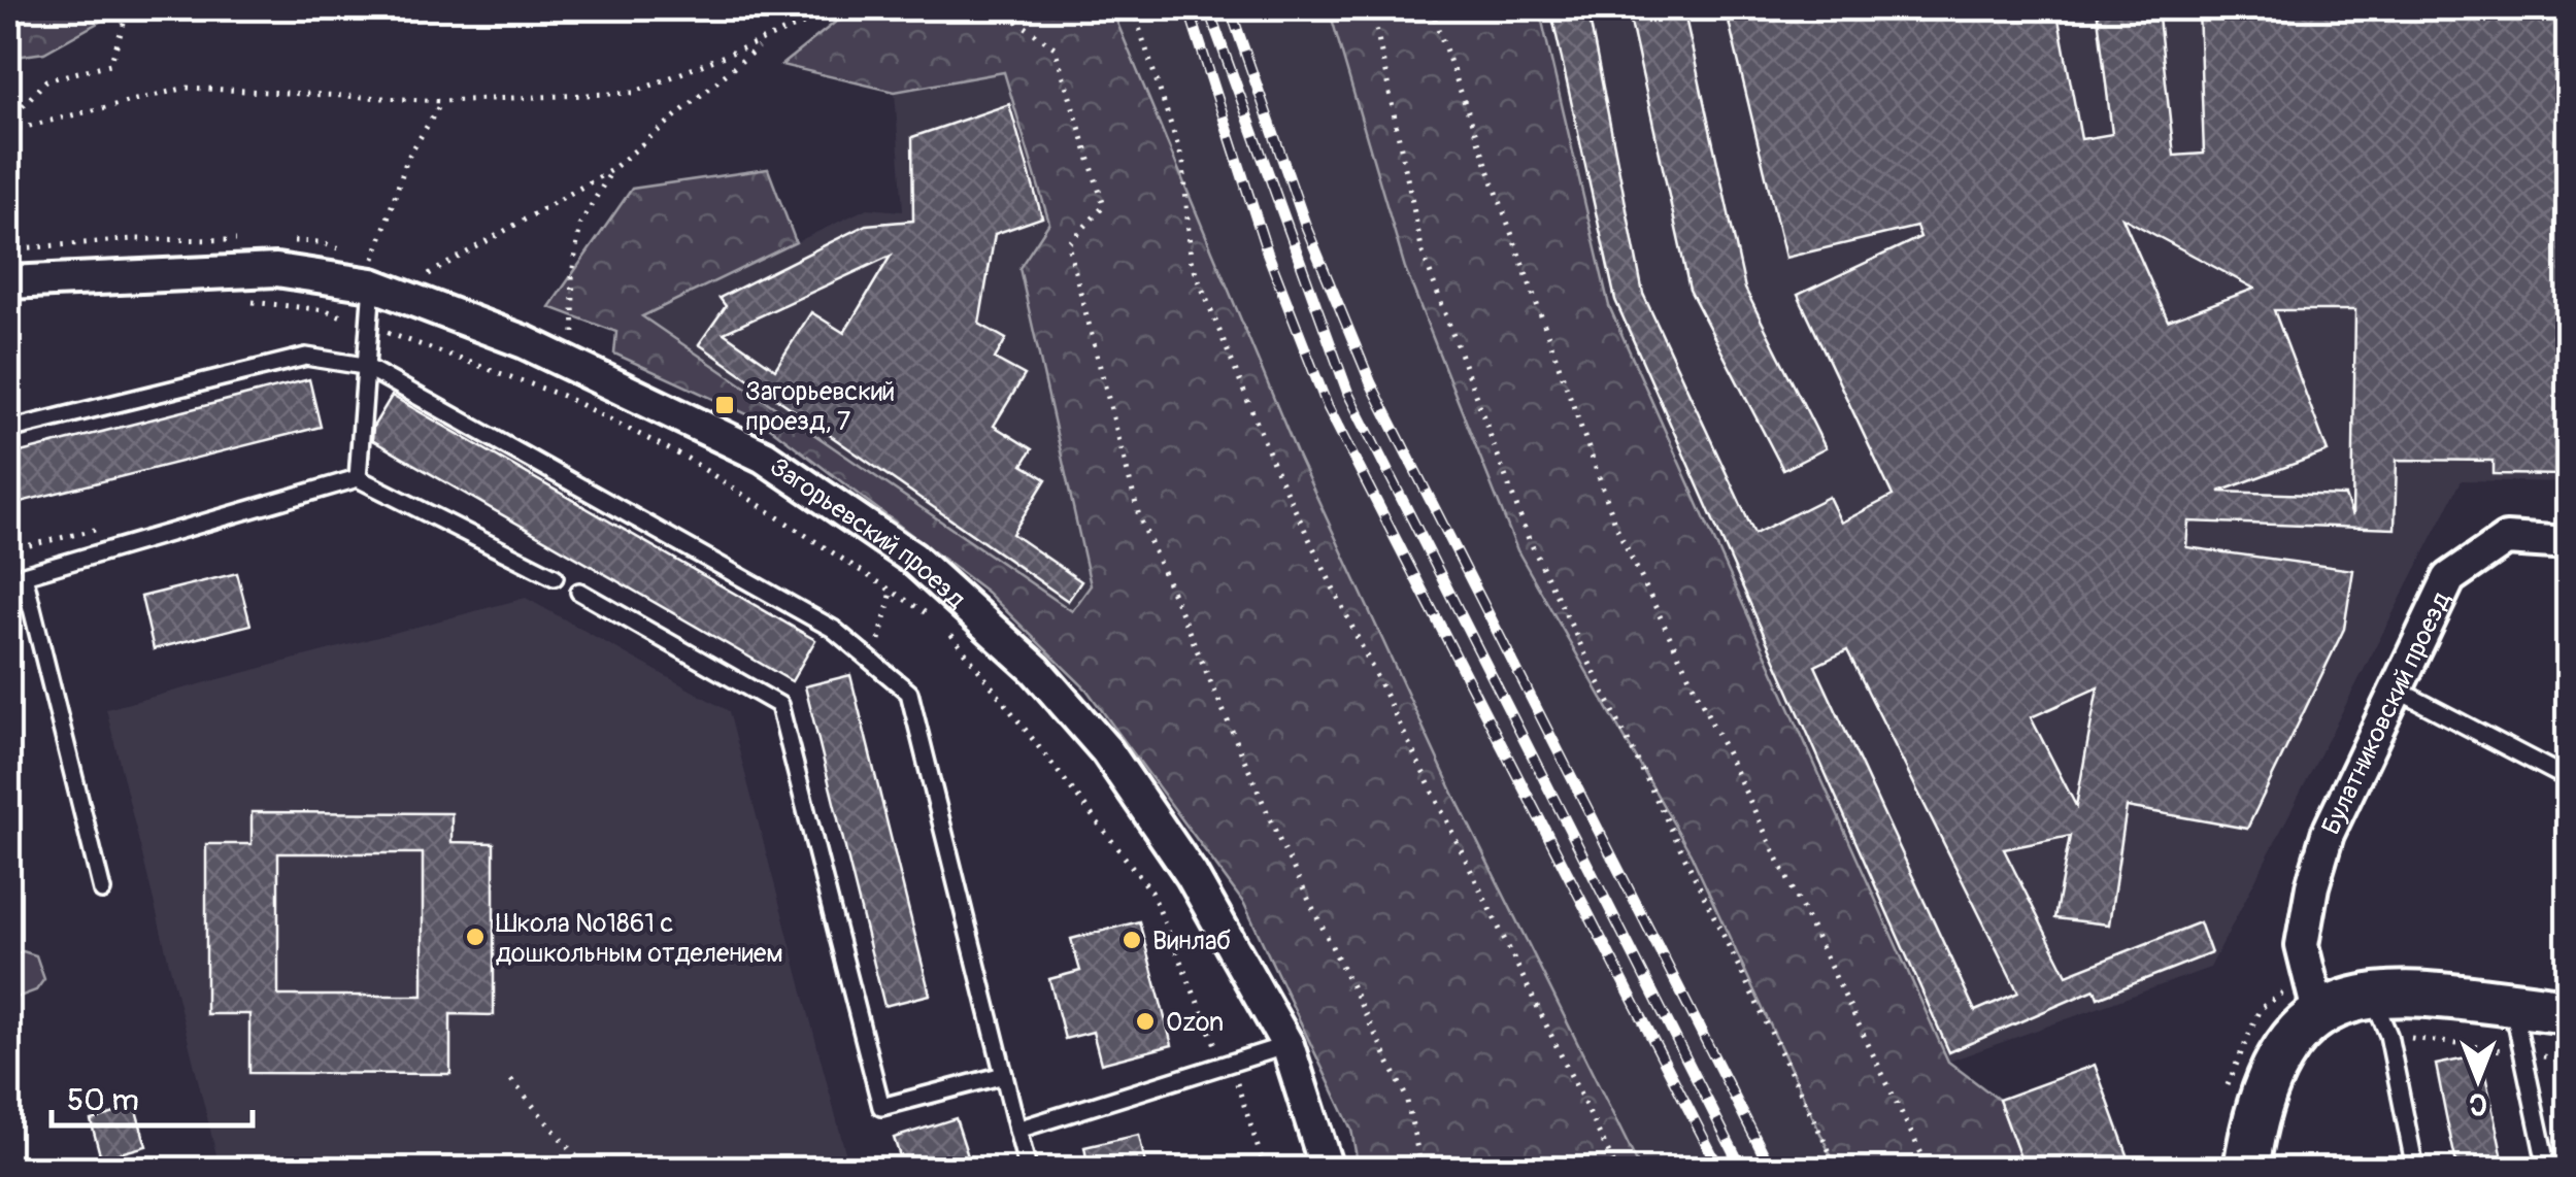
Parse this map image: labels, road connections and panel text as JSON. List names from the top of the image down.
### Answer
{
  "streets": {
    "street": ["Загорьевский проезд", "Булатниковский проезд"]
  },
  "places": {
    "transit": ["Загорьевский проезд, 7"],
    "other": ["Школа №1861 с дошкольным отделением", "Винлаб", "Ozon"]
  },
  "scale_bar": "50 m",
  "north": "bottom"
}
